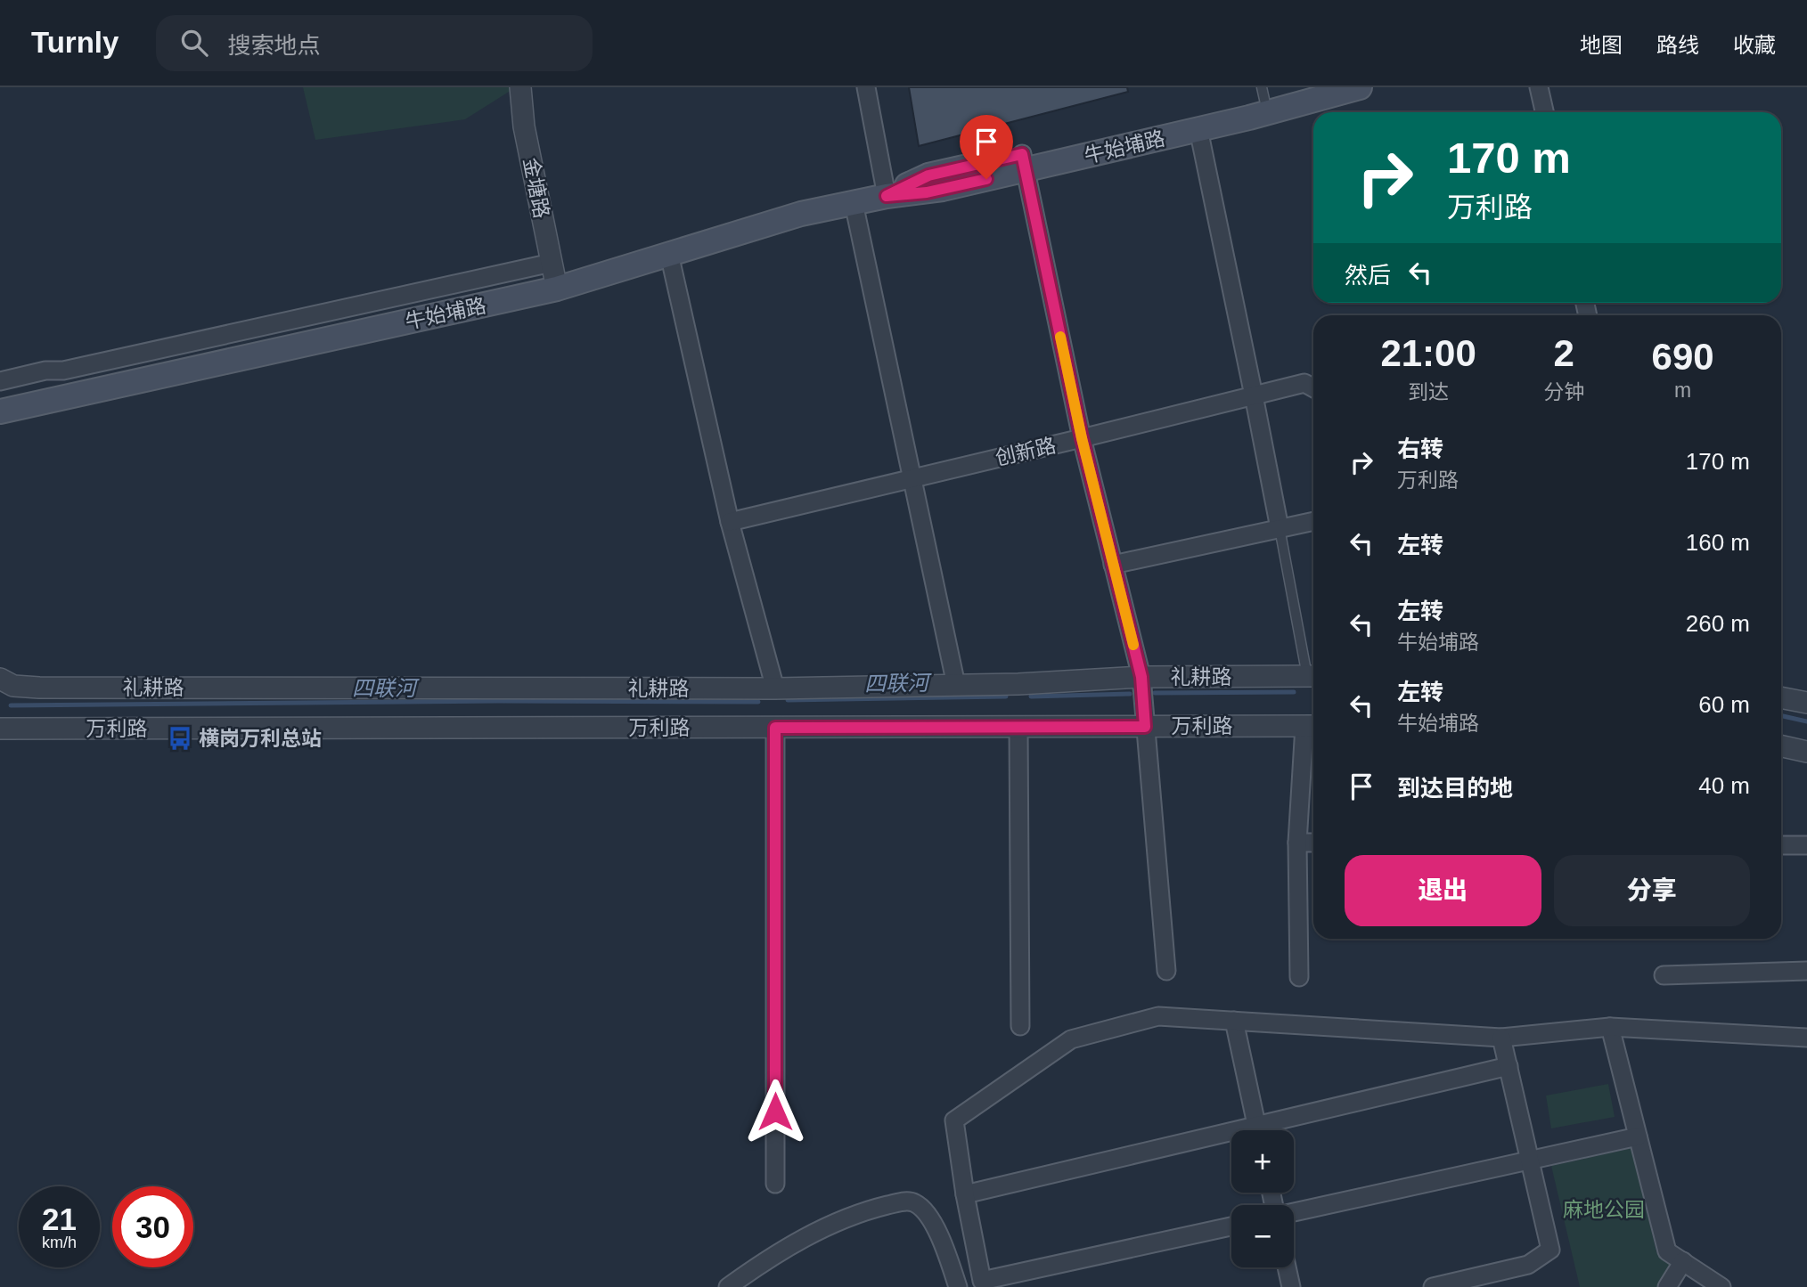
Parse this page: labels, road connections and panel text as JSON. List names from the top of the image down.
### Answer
{
  "streets": {
    "main road": ["牛始埔路"],
    "street": [
      "金塘路",
      "创新路",
      "礼耕路",
      "万利路"
    ]
  },
  "crossings": [
    ["牛始埔路", "金塘路"]
  ],
  "water": ["四联河"],
  "parks": ["麻地公园"],
  "places": {
    "bus stop": ["横岗万利总站"]
  },
  "page": {
    "header": "Turnly",
    "search": "搜索地点",
    "nav": ["地图", "路线", "收藏"],
    "turn": ["170 m", "万利路"],
    "then": "然后",
    "eta": [
      "21:00",
      "到达",
      "2",
      "分钟",
      "690",
      "m"
    ],
    "list": [
      {
        "name": "右转",
        "note": "万利路",
        "value": "170 m"
      },
      {
        "name": "左转",
        "value": "160 m"
      },
      {
        "name": "左转",
        "note": "牛始埔路",
        "value": "260 m"
      },
      {
        "name": "左转",
        "note": "牛始埔路",
        "value": "60 m"
      },
      {
        "name": "到达目的地",
        "value": "40 m"
      }
    ],
    "buttons": ["退出", "分享"],
    "map_buttons": ["+", "−"],
    "speed": "21 km/h",
    "limit": "30"
  }
}
